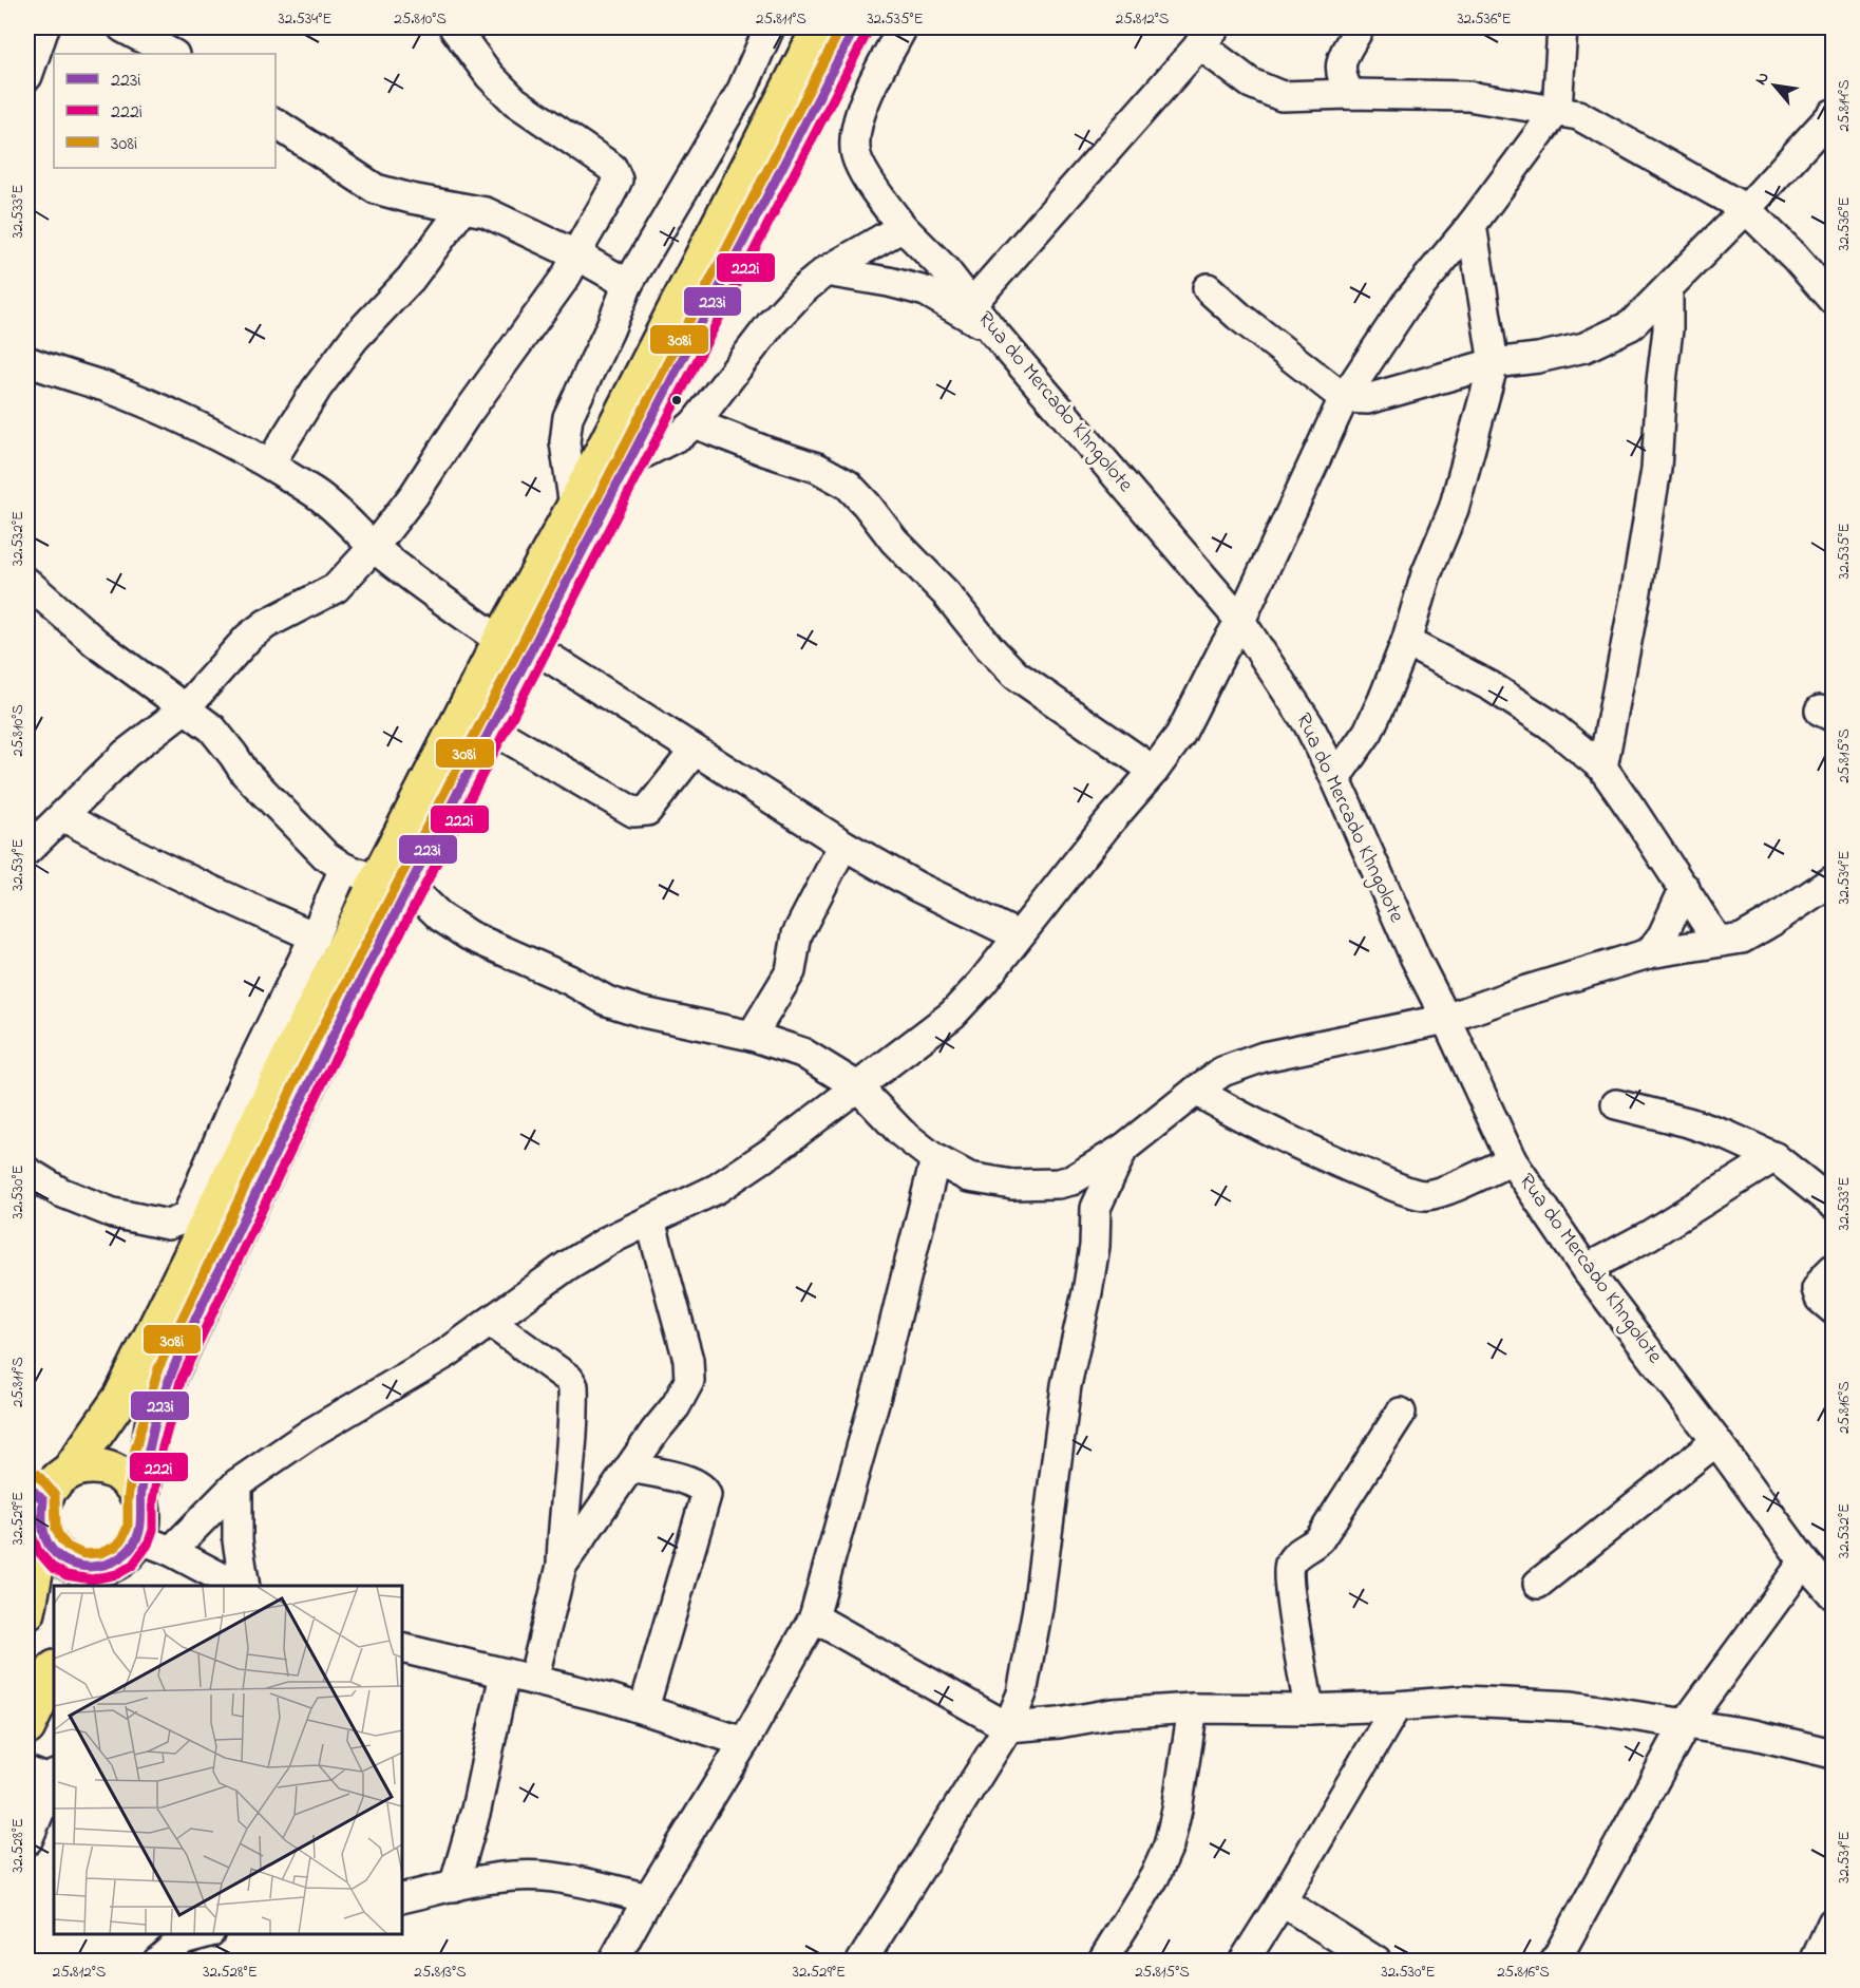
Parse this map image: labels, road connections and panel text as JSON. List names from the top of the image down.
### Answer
{
  "streets": {
    "street": ["Rua do Mercado Khngolote"]
  },
  "lines": ["transit line 223i", "transit line 308i", "transit line 222i"],
  "legend": ["223i", "222i", "308i"],
  "north": "top left",
  "coordinates": [
    "32.534°E",
    "25.810°S",
    "25.811°S",
    "32.535°E",
    "25.812°S",
    "32.536°E",
    "25.814°S",
    "32.533°E",
    "32.532°E",
    "25.815°S",
    "32.531°E",
    "32.530°E",
    "25.816°S",
    "32.529°E",
    "32.528°E",
    "25.813°S"
  ]
}
